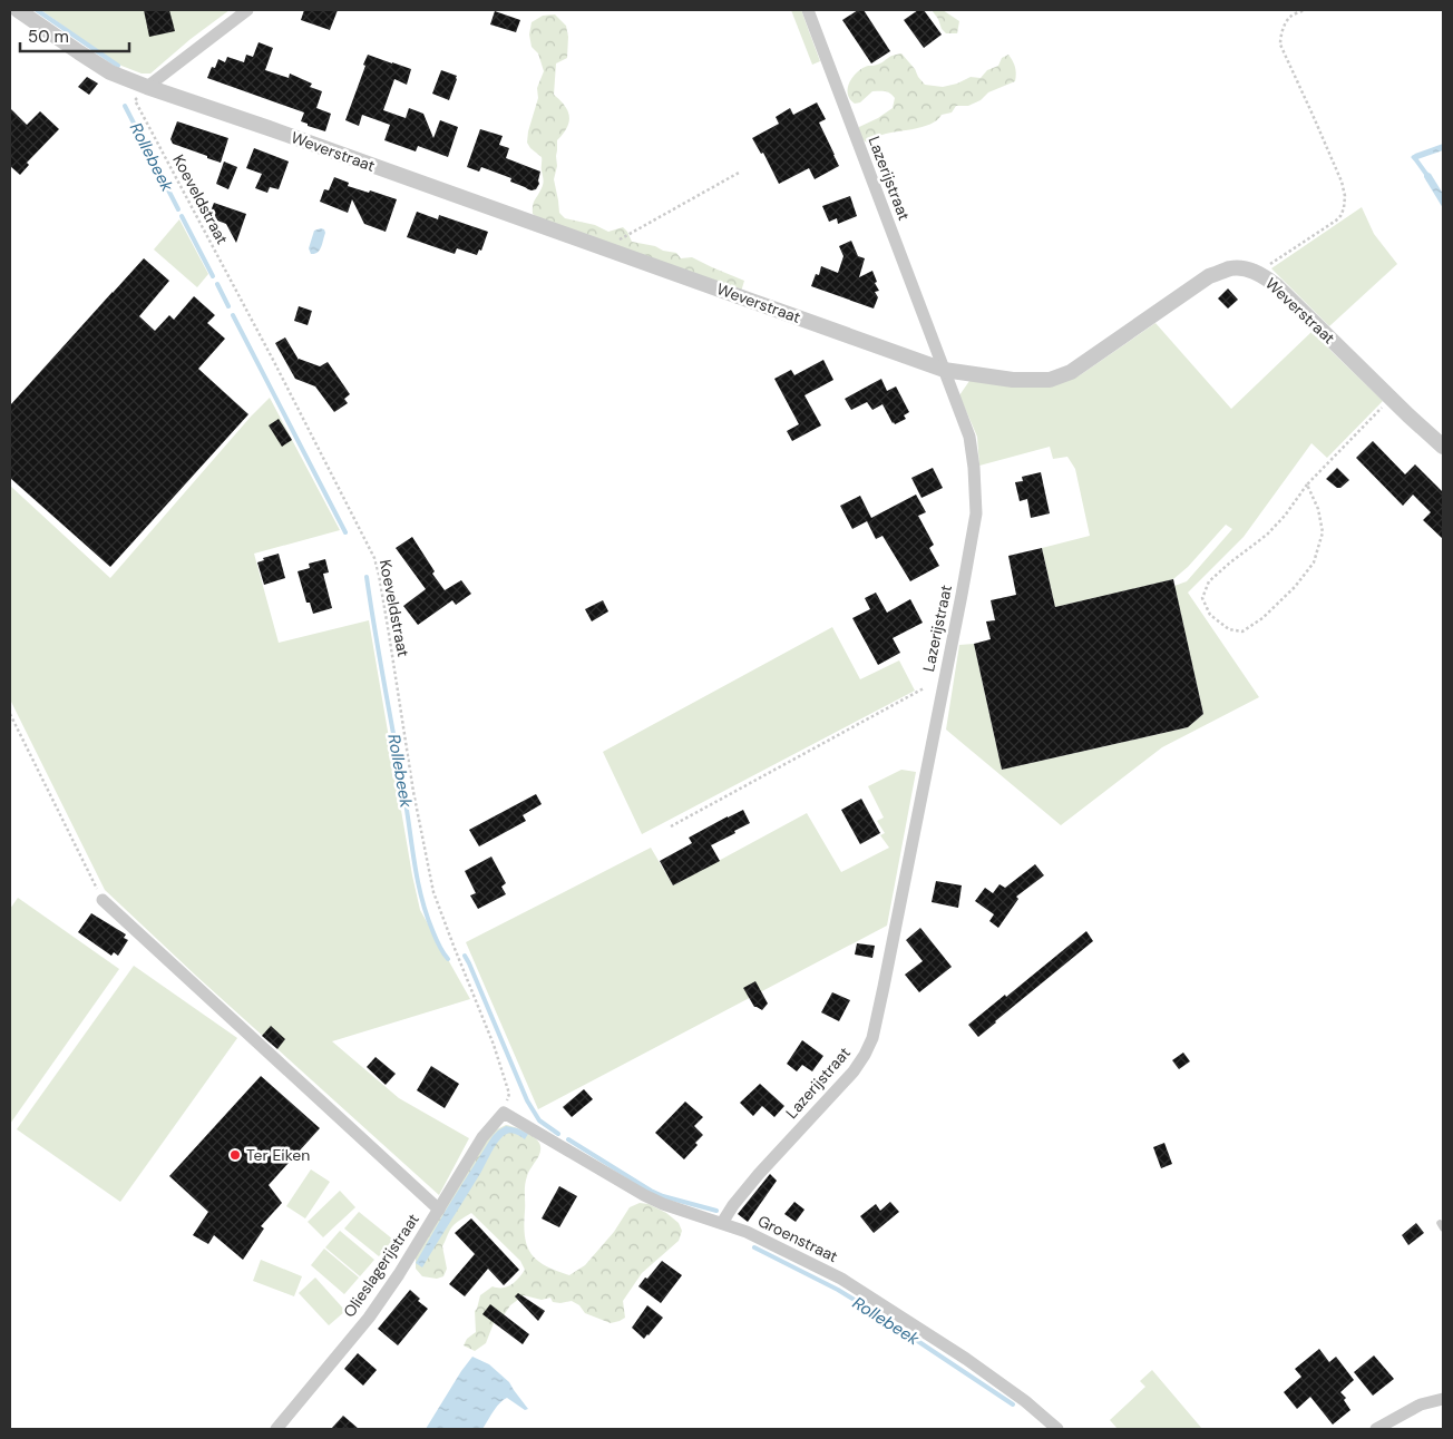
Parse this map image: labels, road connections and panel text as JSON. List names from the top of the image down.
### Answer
{
  "streets": {
    "street": [
      "Weverstraat",
      "Lazerijstraat",
      "Groenstraat",
      "Olieslagerijstraat"
    ],
    "path": ["Koeveldstraat"]
  },
  "crossings": [
    ["Weverstraat", "Lazerijstraat"],
    ["Weverstraat", "Koeveldstraat"],
    ["Lazerijstraat", "Groenstraat"],
    ["Koeveldstraat", "Groenstraat"],
    ["Koeveldstraat", "Olieslagerijstraat"],
    ["Groenstraat", "Olieslagerijstraat"]
  ],
  "water": ["Rollebeek"],
  "places": ["Ter Eiken"],
  "scale_bar": "50 m"
}
